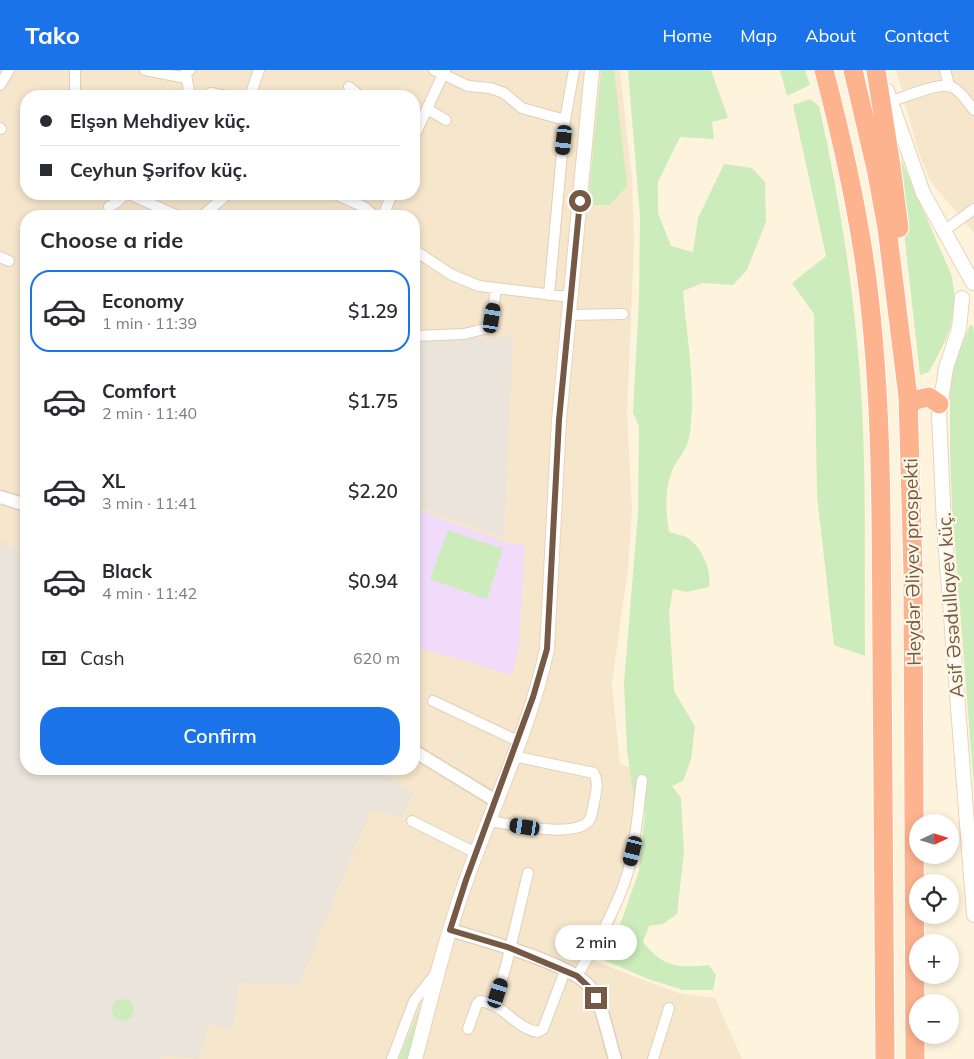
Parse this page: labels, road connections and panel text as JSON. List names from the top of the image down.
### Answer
{
  "streets": {
    "highway": ["Heydər Əliyev prospekti"],
    "main road": ["Asif Əsədullayev küç."]
  },
  "north": "right",
  "page": {
    "header": "Tako",
    "nav": [
      "Home",
      "Map",
      "About",
      "Contact"
    ],
    "banner": ["Elşən Mehdiyev küç.", "Ceyhun Şərifov küç."],
    "heading": "Choose a ride",
    "list": [
      {
        "name": "Economy",
        "note": "1 min · 11:39",
        "value": "$1.29"
      },
      {
        "name": "Comfort",
        "note": "2 min · 11:40",
        "value": "$1.75"
      },
      {
        "name": "XL",
        "note": "3 min · 11:41",
        "value": "$2.20"
      },
      {
        "name": "Black",
        "note": "4 min · 11:42",
        "value": "$0.94"
      }
    ],
    "pay": ["Cash", "620 m"],
    "buttons": "Confirm",
    "map_buttons": ["+", "−"],
    "bubble": "2 min"
  }
}
